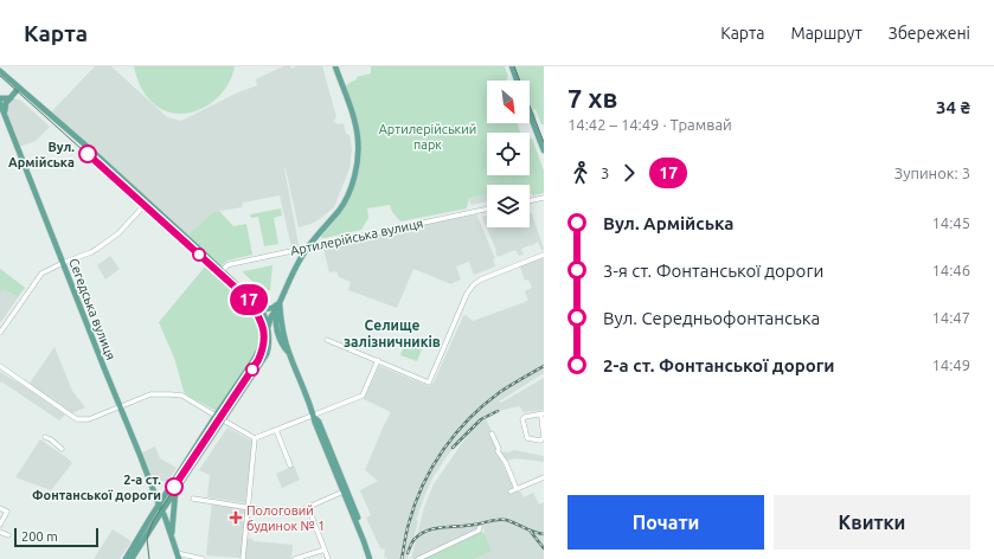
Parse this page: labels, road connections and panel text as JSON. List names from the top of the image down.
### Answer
{
  "streets": {
    "main road": ["Сегедська вулиця"],
    "street": ["Артилерійська вулиця"]
  },
  "districts": ["Селище залізничників"],
  "parks": ["Артилерійський парк"],
  "places": {
    "other": ["Вул. Армійська", "2-а ст. Фонтанської дороги"],
    "health": ["Пологовий будинок № 1"]
  },
  "lines": ["tram line 17"],
  "scale_bar": "200 m",
  "north": "bottom right",
  "page": {
    "header": "Карта",
    "nav": ["Карта", "Маршрут", "Збережені"],
    "on_map": "17",
    "heading": ["7 хв", "14:42 – 14:49 · Трамвай", "34 ₴"],
    "legs": ["3", "17", "Зупинок: 3"],
    "list": [
      {
        "name": "Вул. Армійська",
        "value": "14:45"
      },
      {
        "name": "3-я ст. Фонтанської дороги",
        "value": "14:46"
      },
      {
        "name": "Вул. Середньофонтанська",
        "value": "14:47"
      },
      {
        "name": "2-а ст. Фонтанської дороги",
        "value": "14:49"
      }
    ],
    "buttons": ["Почати", "Квитки"],
    "scale": "200 m"
  }
}
